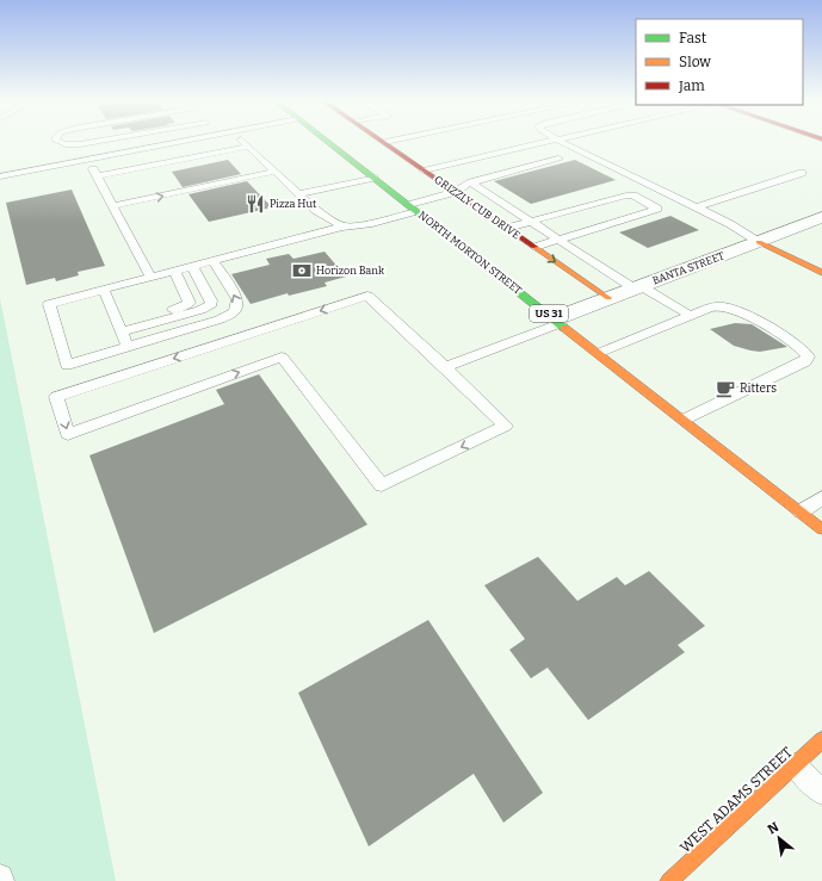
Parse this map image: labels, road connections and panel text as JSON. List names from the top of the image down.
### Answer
{
  "streets": {
    "street": [
      "GRIZZLY CUB DRIVE",
      "NORTH MORTON STREET",
      "BANTA STREET",
      "US 31",
      "WEST ADAMS STREET"
    ]
  },
  "crossings": [
    ["GRIZZLY CUB DRIVE", "BANTA STREET"],
    ["NORTH MORTON STREET", "BANTA STREET"]
  ],
  "places": {
    "restaurant": ["Pizza Hut"],
    "bank": ["Horizon Bank"],
    "cafe": ["Ritters"]
  },
  "legend": ["Fast", "Slow", "Jam"],
  "north": "top left"
}
